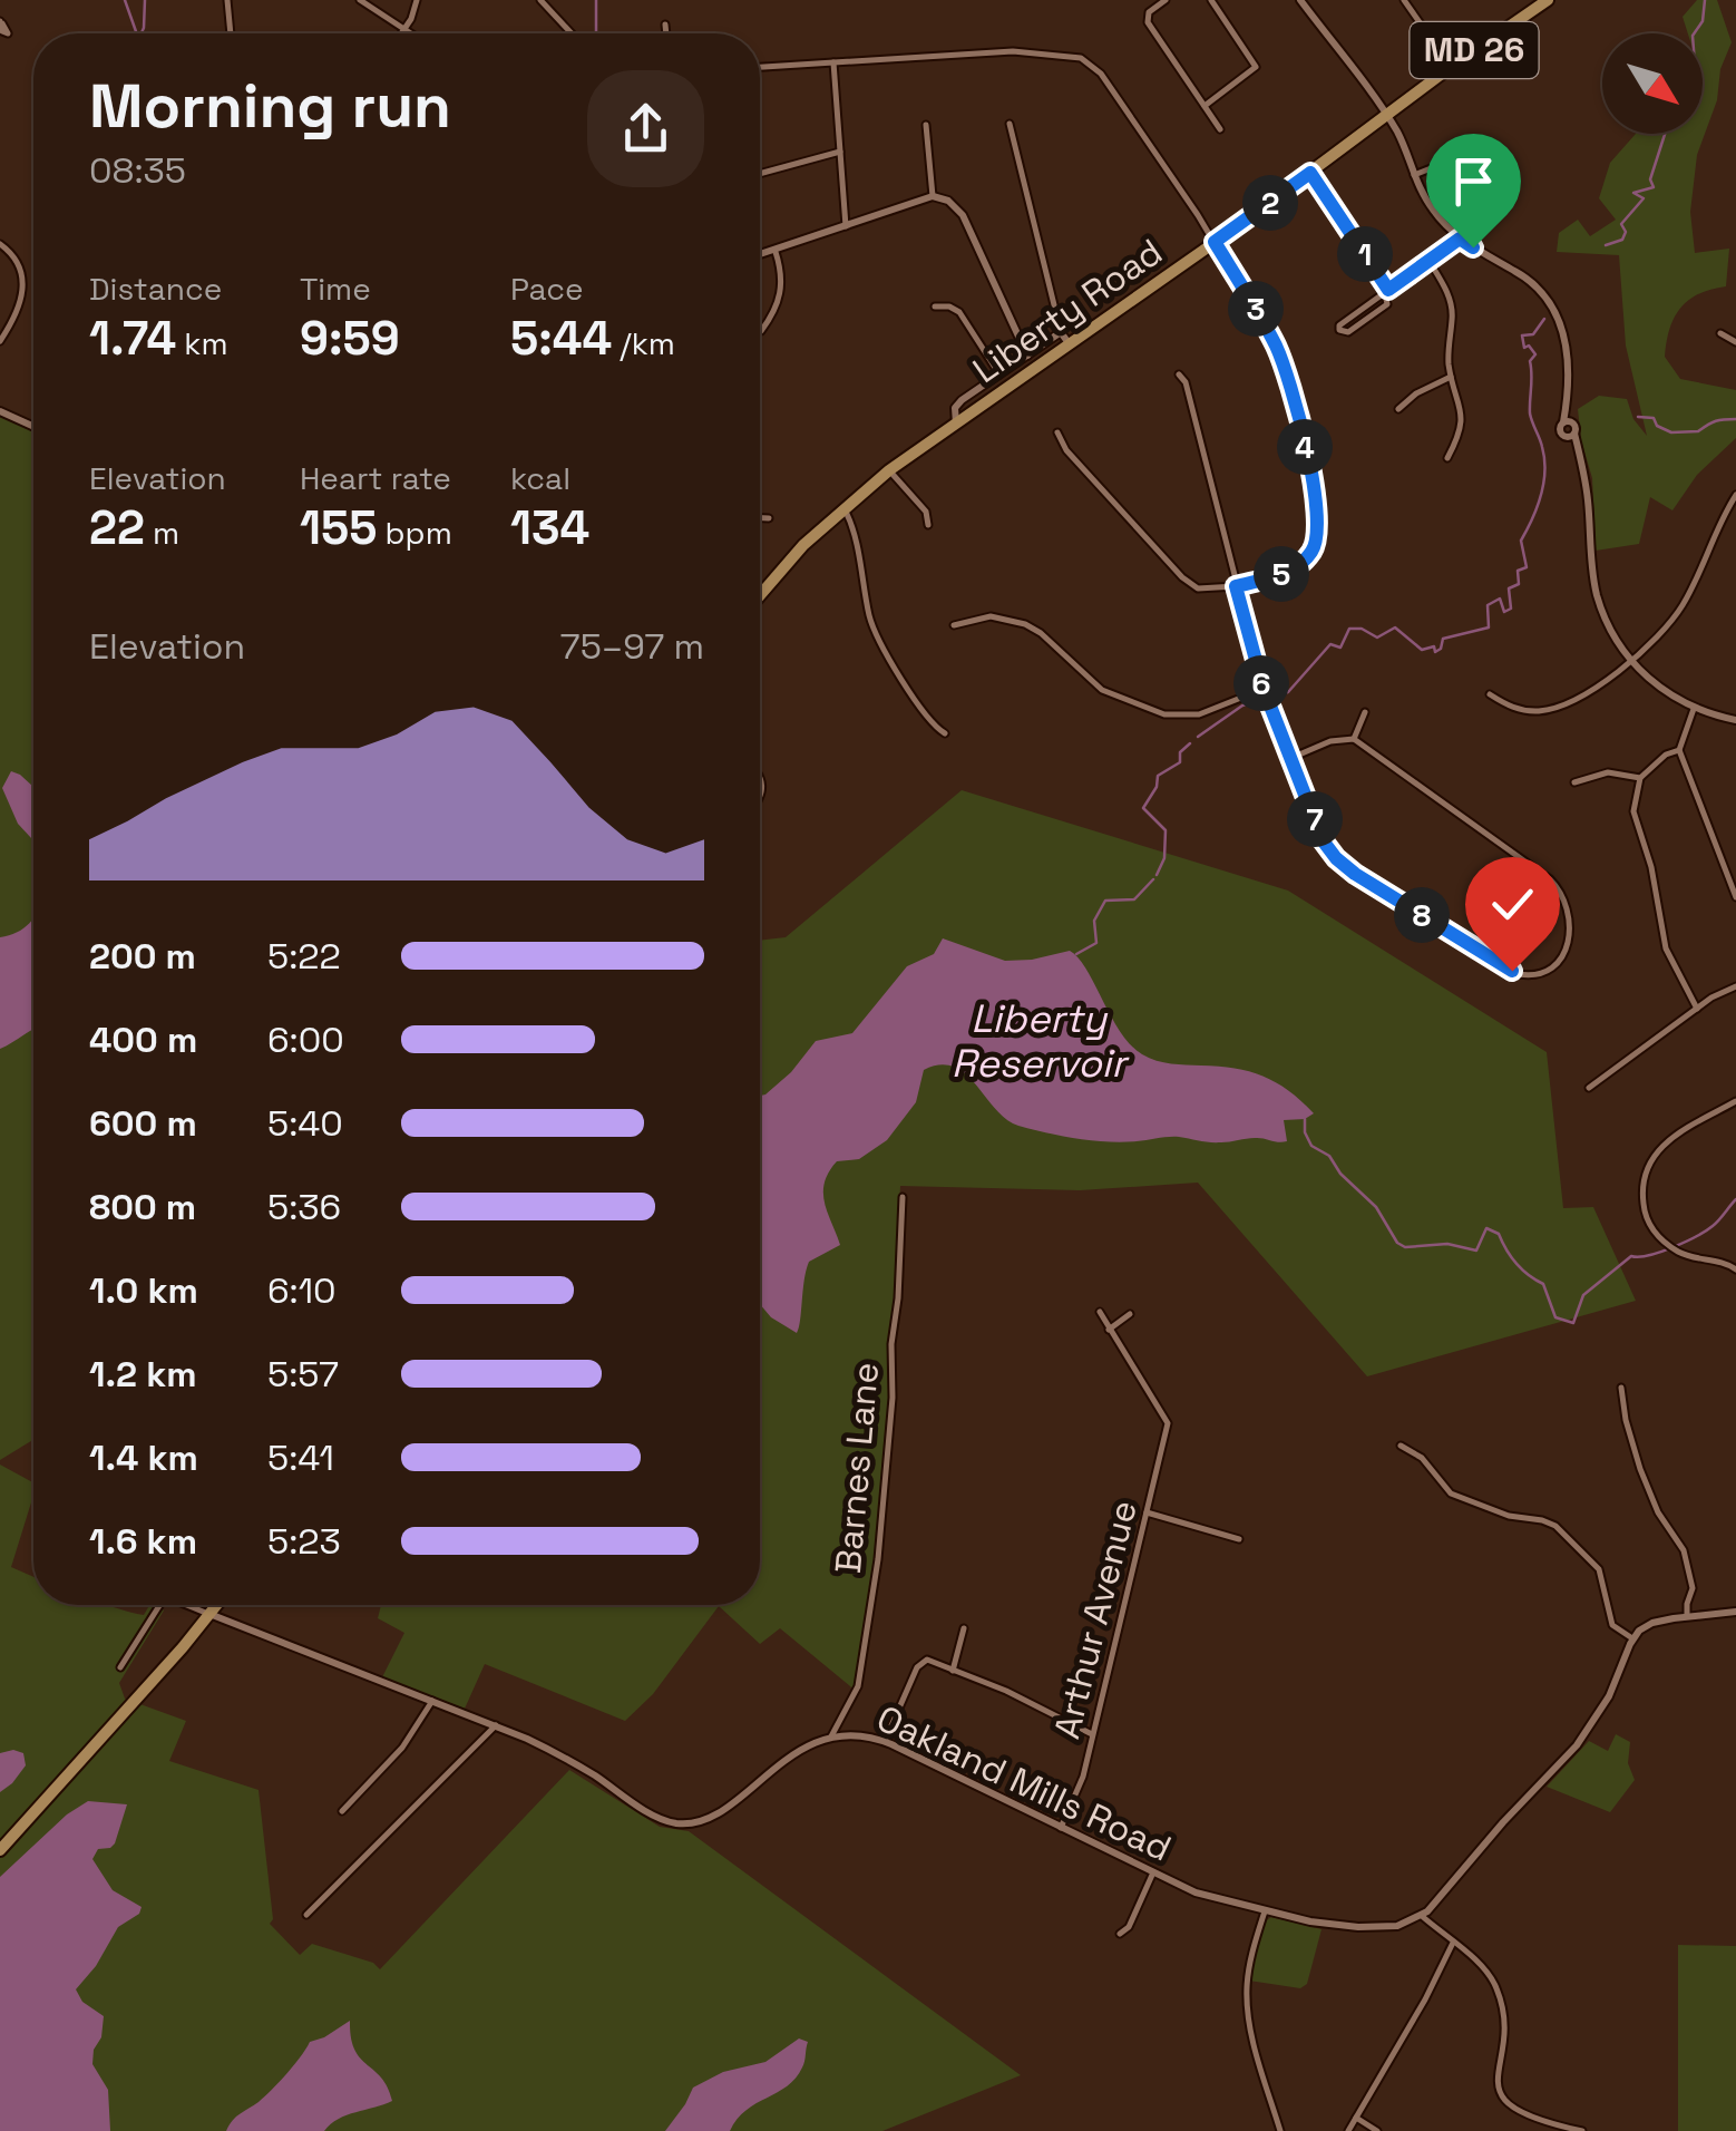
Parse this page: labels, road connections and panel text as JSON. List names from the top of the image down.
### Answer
{
  "streets": {
    "main road": ["MD 26", "Liberty Road"],
    "street": ["Barnes Lane", "Arthur Avenue", "Oakland Mills Road"]
  },
  "crossings": [
    ["Barnes Lane", "Oakland Mills Road"],
    ["Arthur Avenue", "Oakland Mills Road"]
  ],
  "water": ["Liberty Reservoir"],
  "north": "bottom right",
  "page": {
    "heading": ["Morning run", "08:35"],
    "pins": [
      "2",
      "1",
      "3",
      "4",
      "5",
      "6",
      "7",
      "8"
    ],
    "stats": [
      ["Distance", "1.74 km"],
      ["Time", "9:59"],
      ["Pace", "5:44 /km"],
      ["Elevation", "22 m"],
      ["Heart rate", "155 bpm"],
      ["kcal", "134"]
    ],
    "chart": ["Elevation", "75–97 m"],
    "list": [
      {
        "name": "200 m",
        "note": "5:22"
      },
      {
        "name": "400 m",
        "note": "6:00"
      },
      {
        "name": "600 m",
        "note": "5:40"
      },
      {
        "name": "800 m",
        "note": "5:36"
      },
      {
        "name": "1.0 km",
        "note": "6:10"
      },
      {
        "name": "1.2 km",
        "note": "5:57"
      },
      {
        "name": "1.4 km",
        "note": "5:41"
      },
      {
        "name": "1.6 km",
        "note": "5:23"
      }
    ]
  }
}
